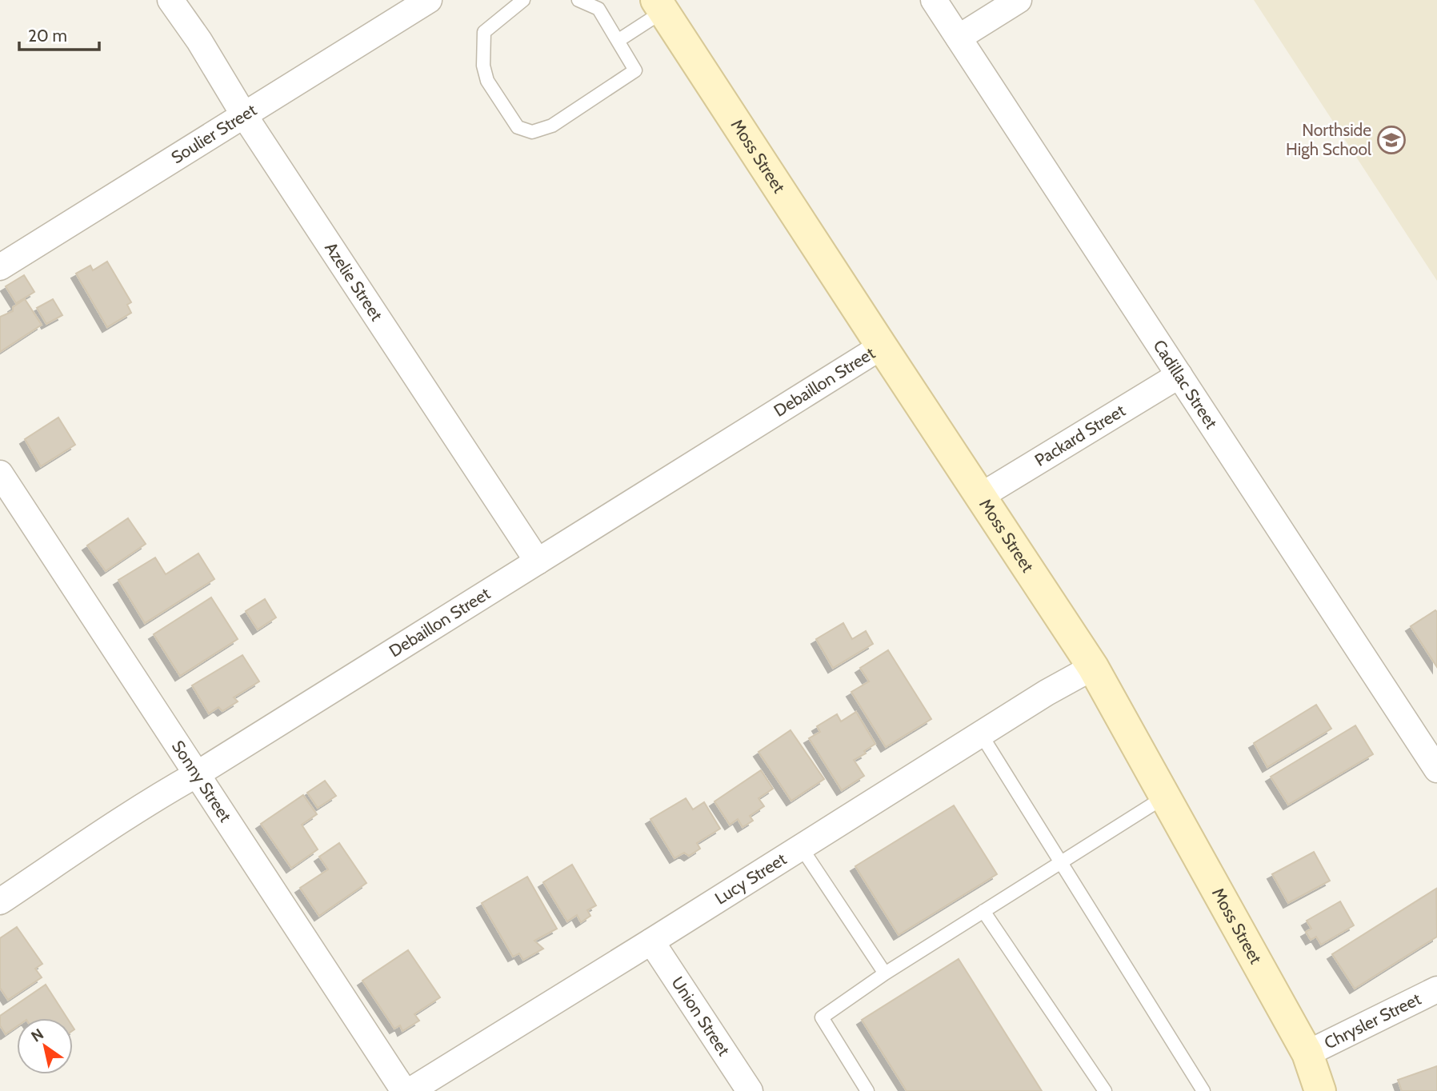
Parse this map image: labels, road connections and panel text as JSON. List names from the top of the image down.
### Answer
{
  "streets": {
    "main road": ["Moss Street"],
    "street": [
      "Soulier Street",
      "Azelie Street",
      "Debaillon Street",
      "Cadillac Street",
      "Packard Street",
      "Sonny Street",
      "Lucy Street",
      "Union Street",
      "Chrysler Street"
    ]
  },
  "crossings": [
    ["Soulier Street", "Azelie Street"],
    ["Moss Street", "Debaillon Street"],
    ["Moss Street", "Packard Street"],
    ["Moss Street", "Lucy Street"],
    ["Moss Street", "Chrysler Street"],
    ["Azelie Street", "Debaillon Street"],
    ["Debaillon Street", "Sonny Street"],
    ["Cadillac Street", "Packard Street"],
    ["Lucy Street", "Union Street"]
  ],
  "places": {
    "school or university": ["Northside High School"]
  },
  "scale_bar": "20 m",
  "north": "top left"
}
